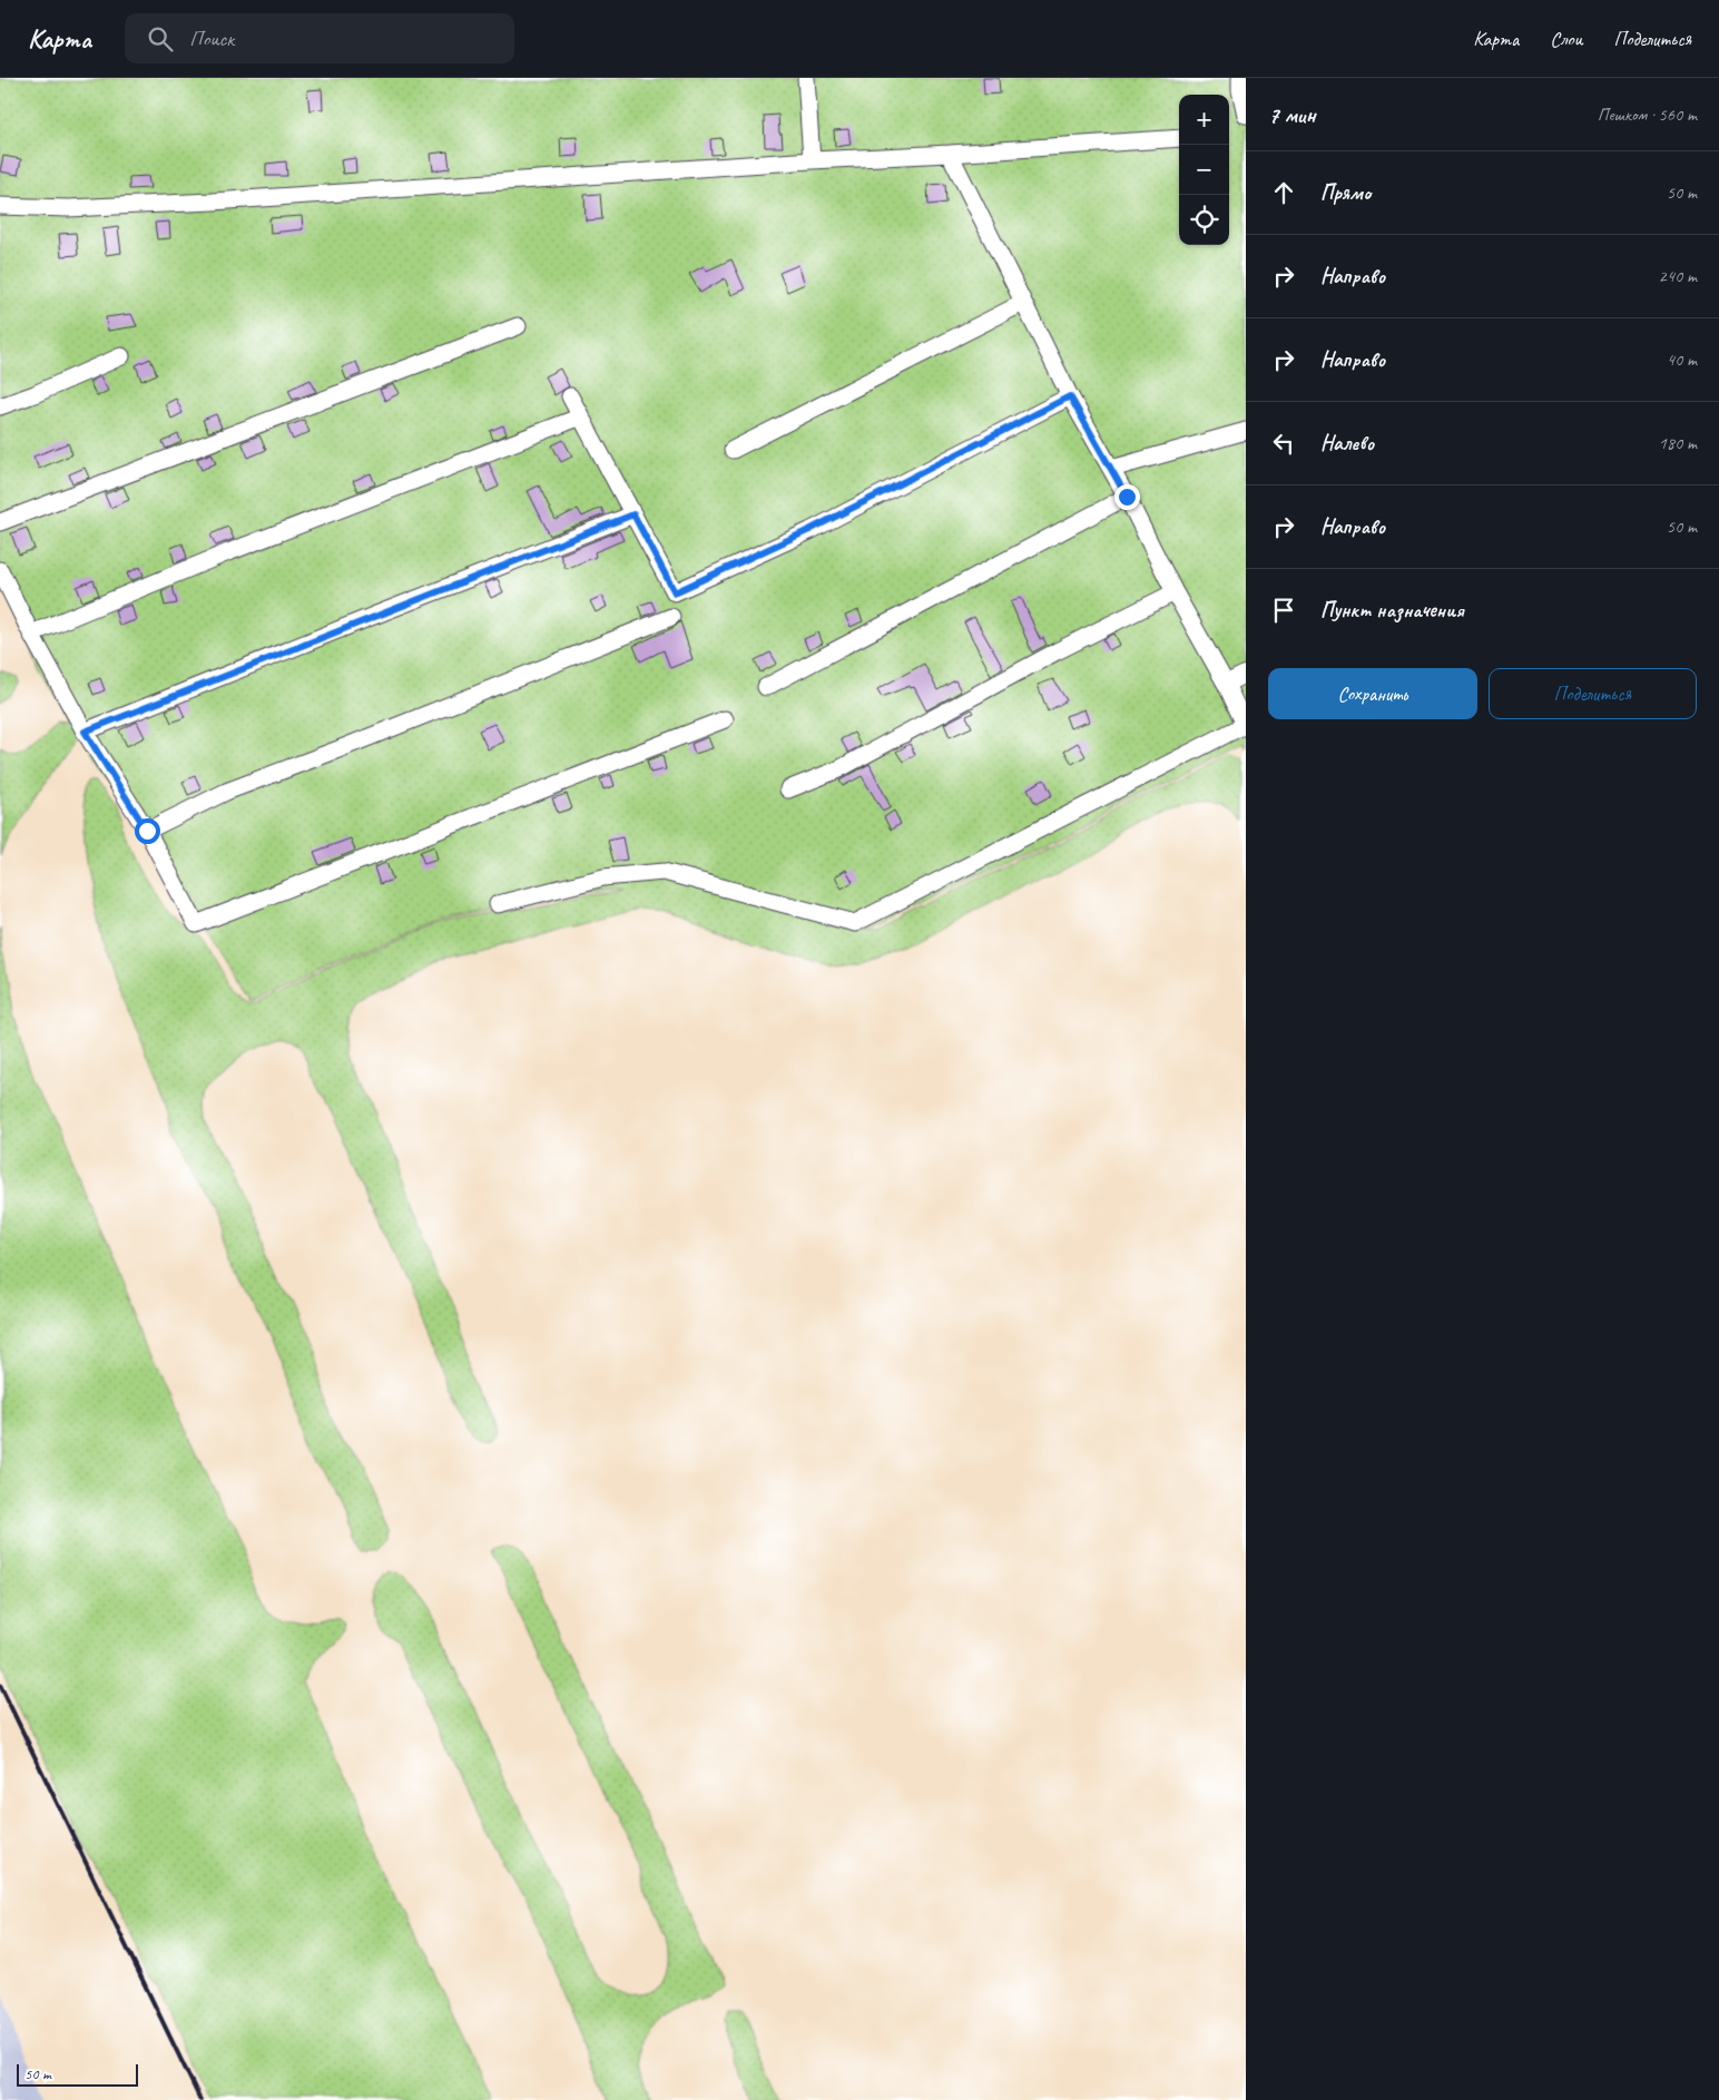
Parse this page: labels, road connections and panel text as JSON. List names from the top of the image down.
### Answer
{
  "scale_bar": "50 m",
  "page": {
    "header": "Карта",
    "search": "Поиск",
    "nav": ["Карта", "Слои", "Поделиться"],
    "heading": ["7 мин", "Пешком · 560 m"],
    "map_buttons": ["+", "−"],
    "list": [
      ["Прямо", "50 m"],
      ["Направо", "240 m"],
      ["Направо", "40 m"],
      ["Налево", "180 m"],
      ["Направо", "50 m"],
      "Пункт назначения"
    ],
    "buttons": ["Сохранить", "Поделиться"],
    "scale": "50 m"
  }
}
